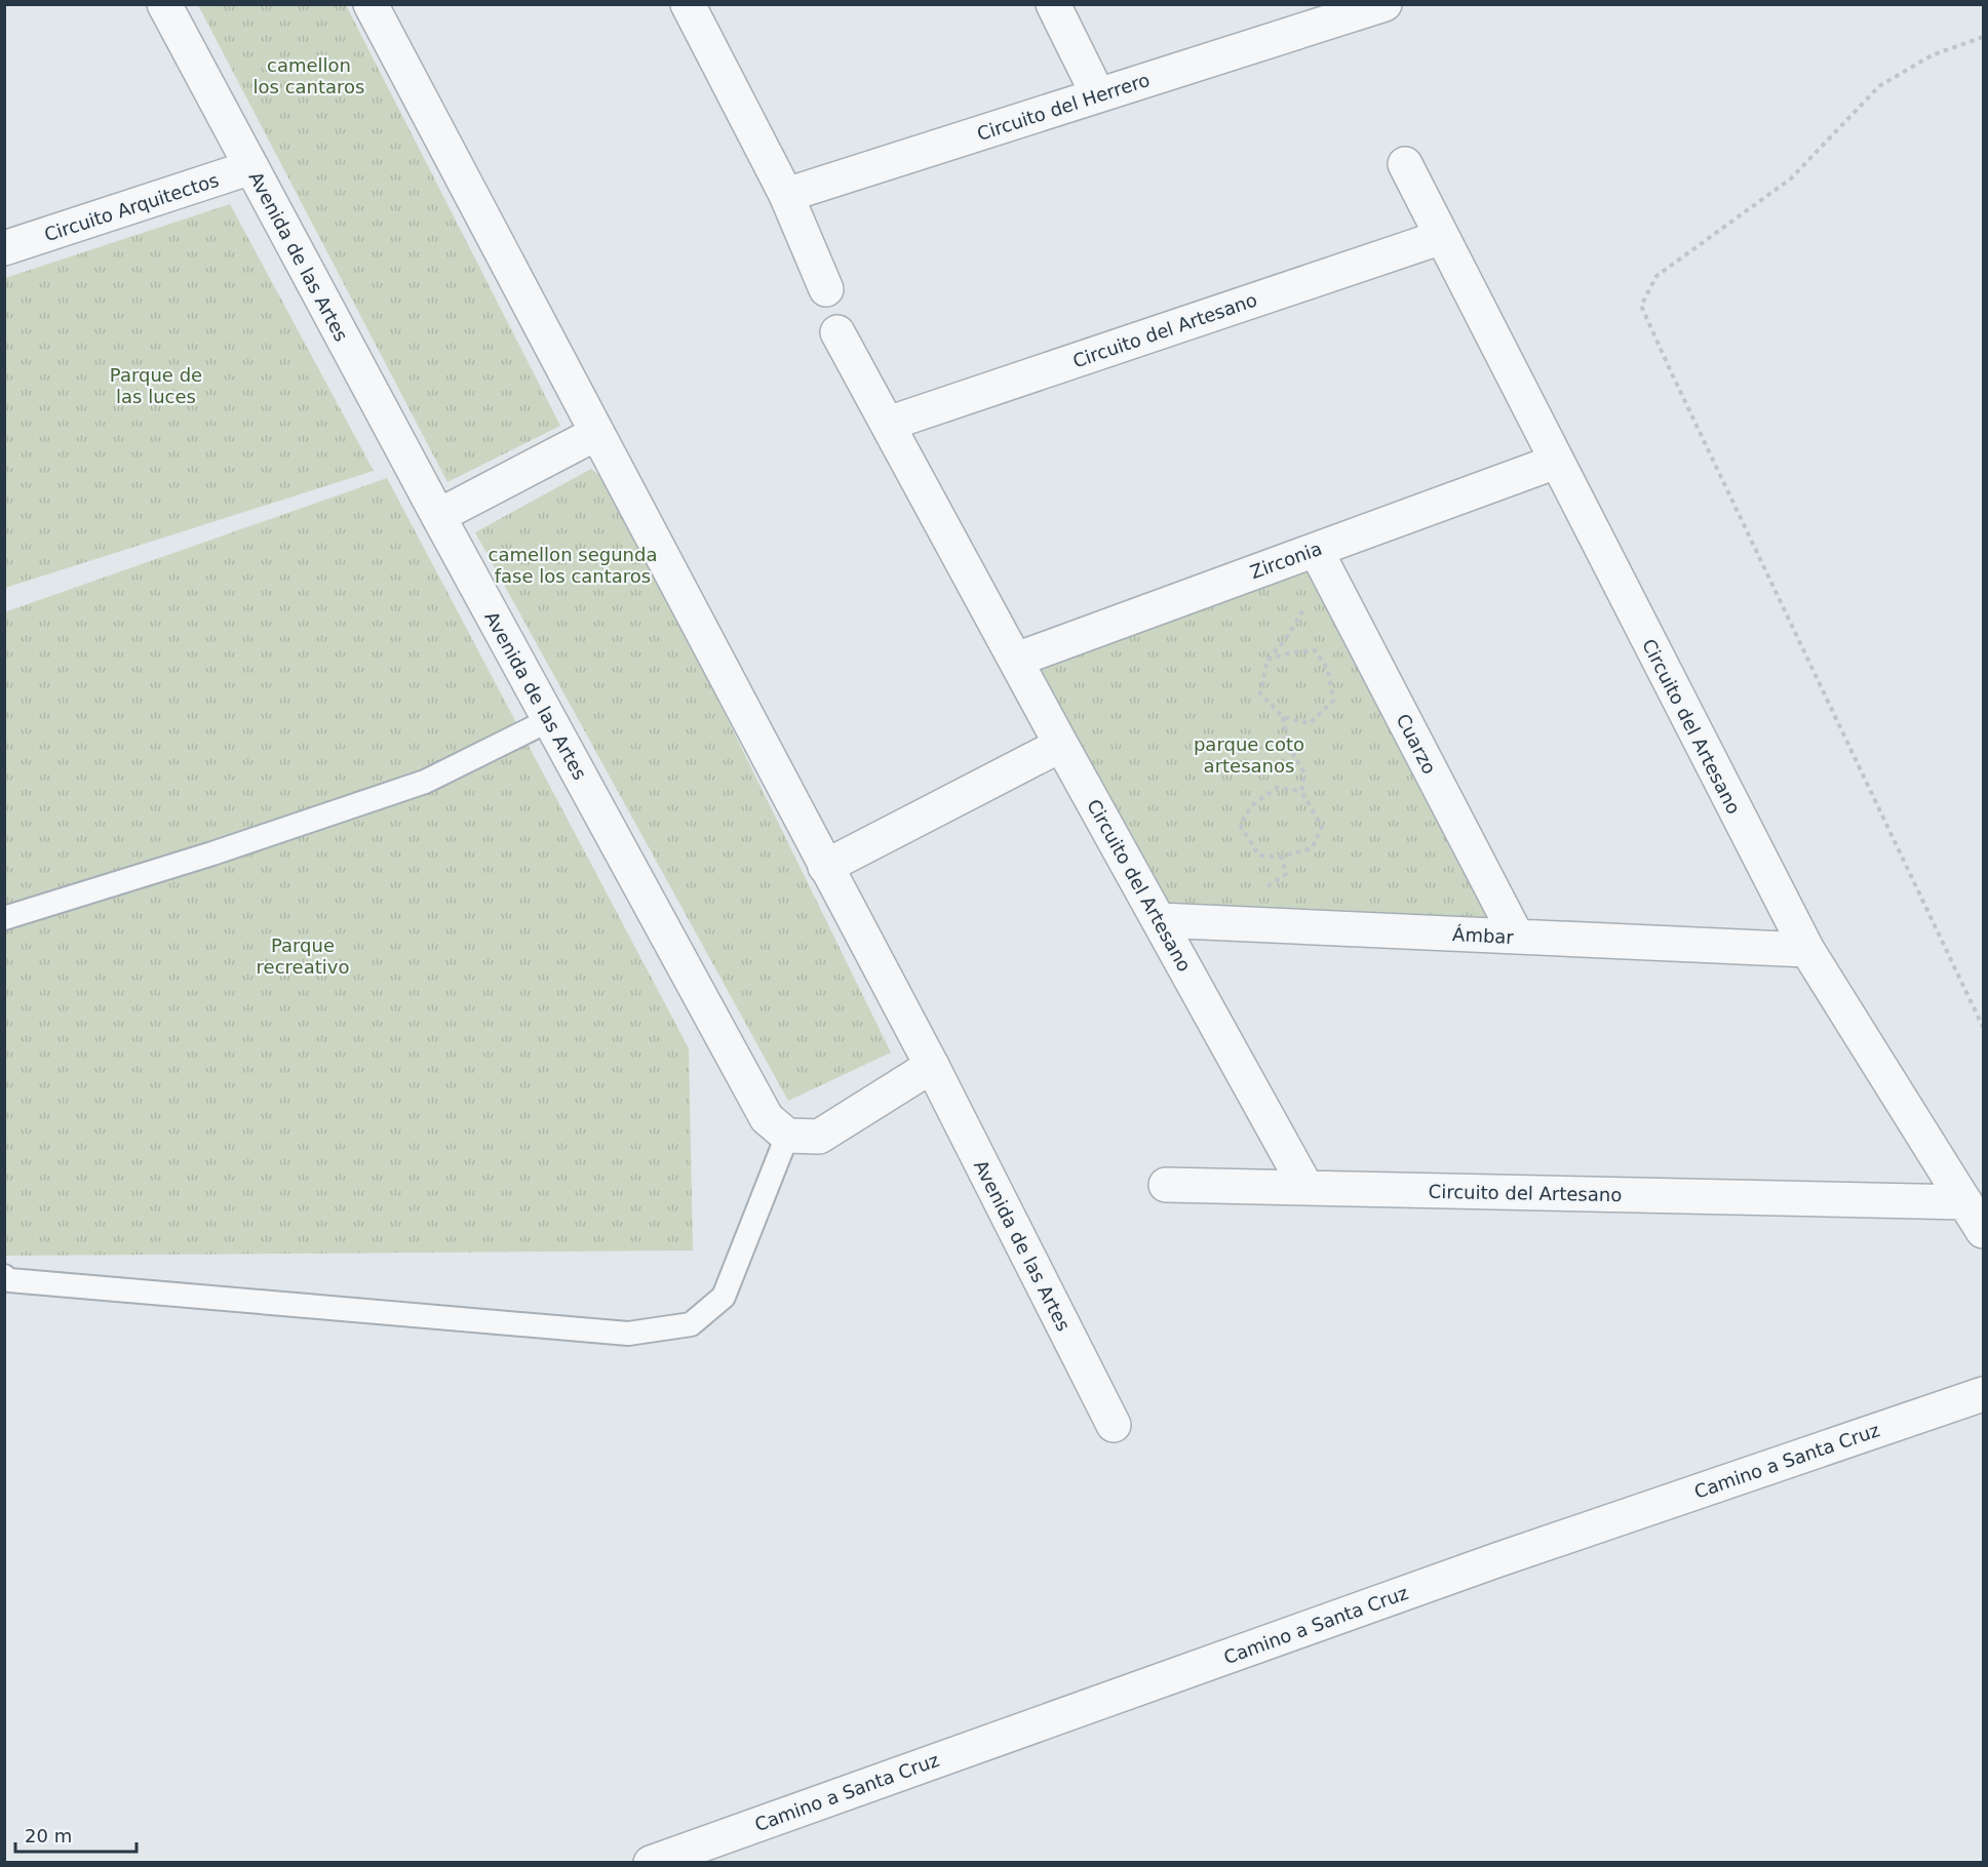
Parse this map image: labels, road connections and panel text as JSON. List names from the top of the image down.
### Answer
{
  "streets": {
    "street": [
      "Circuito del Herrero",
      "Circuito Arquitectos",
      "Avenida de las Artes",
      "Circuito del Artesano",
      "Zirconia",
      "Cuarzo",
      "Ámbar",
      "Camino a Santa Cruz"
    ]
  },
  "crossings": [
    ["Circuito Arquitectos", "Avenida de las Artes"],
    ["Circuito del Artesano", "Zirconia"],
    ["Circuito del Artesano", "Ámbar"],
    ["Zirconia", "Cuarzo"],
    ["Cuarzo", "Ámbar"]
  ],
  "parks": [
    "camellon los cantaros",
    "Parque de las luces",
    "camellon segunda fase los cantaros",
    "parque coto artesanos",
    "Parque recreativo"
  ],
  "scale_bar": "20 m"
}
